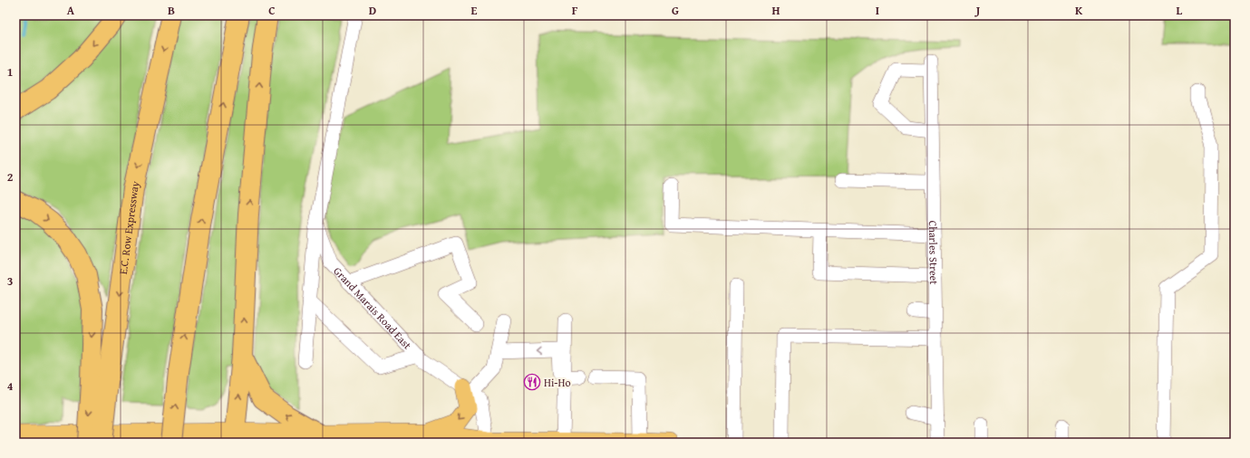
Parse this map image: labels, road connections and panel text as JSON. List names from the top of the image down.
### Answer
{
  "streets": {
    "highway": ["E.C. Row Expressway"],
    "street": ["Charles Street", "Grand Marais Road East"]
  },
  "places": {
    "restaurant": ["Hi-Ho"]
  },
  "grid": {
    "columns": [
      "A",
      "B",
      "C",
      "D",
      "E",
      "F",
      "G",
      "H",
      "I",
      "J",
      "K",
      "L"
    ],
    "rows": [
      "1",
      "2",
      "3",
      "4"
    ]
  }
}
